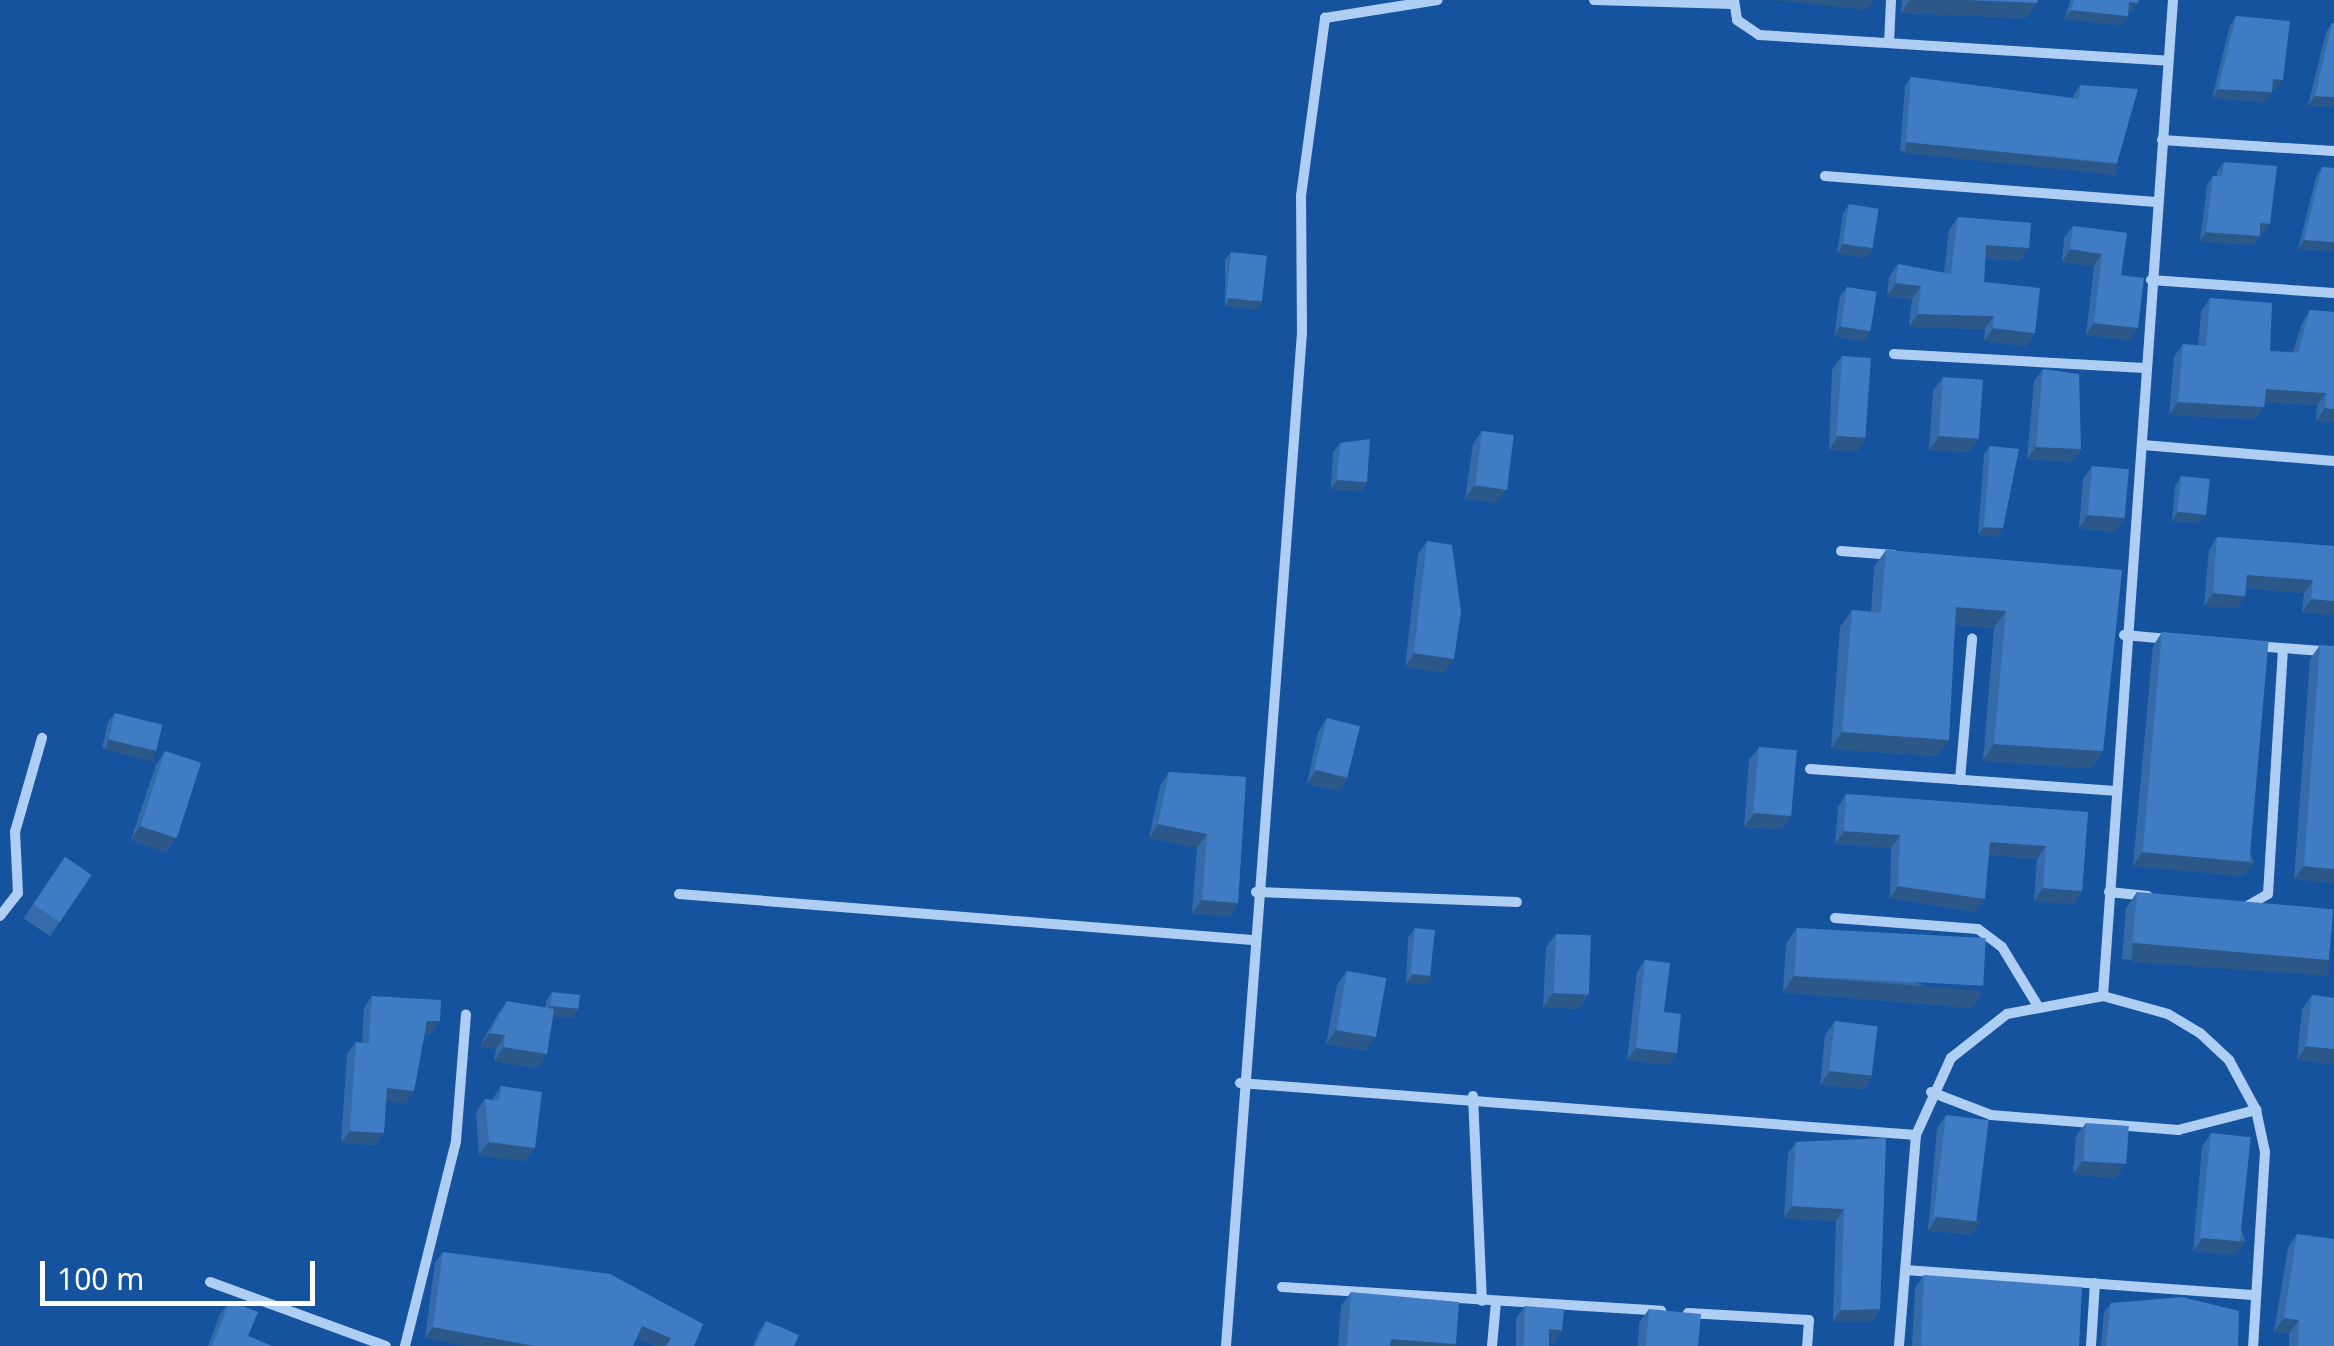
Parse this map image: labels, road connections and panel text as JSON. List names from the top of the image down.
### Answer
{
  "scale_bar": "100 m"
}
